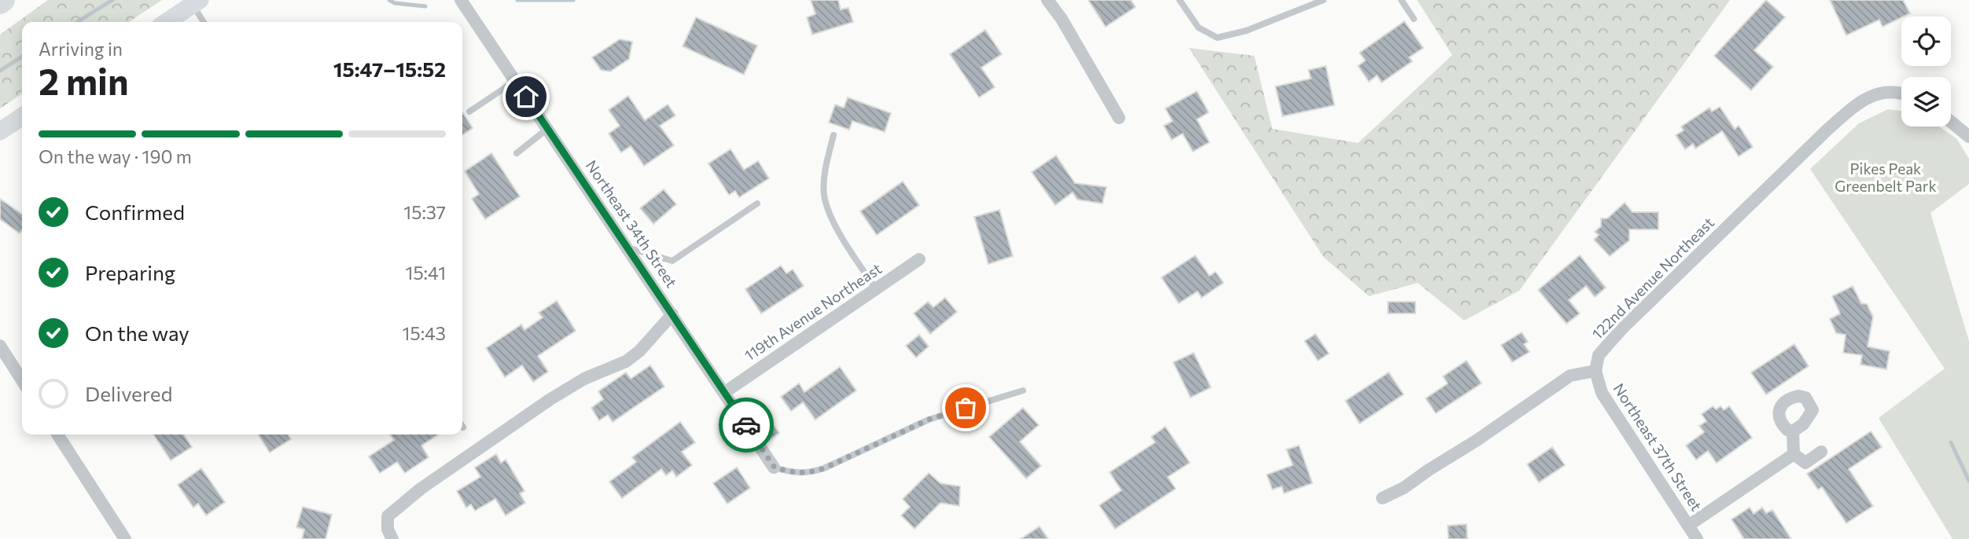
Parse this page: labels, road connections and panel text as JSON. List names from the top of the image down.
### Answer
{
  "streets": {
    "street": [
      "Northeast 34th Street",
      "122nd Avenue Northeast",
      "119th Avenue Northeast",
      "Northeast 37th Street"
    ]
  },
  "crossings": [
    ["Northeast 34th Street", "119th Avenue Northeast"],
    ["122nd Avenue Northeast", "Northeast 37th Street"]
  ],
  "parks": ["Pikes Peak Greenbelt Park"],
  "page": {
    "heading": ["2 min", "Arriving in", "15:47–15:52"],
    "bar": "On the way · 190 m",
    "list": [
      ["Confirmed", "15:37"],
      ["Preparing", "15:41"],
      ["On the way", "15:43"],
      "Delivered"
    ]
  }
}
